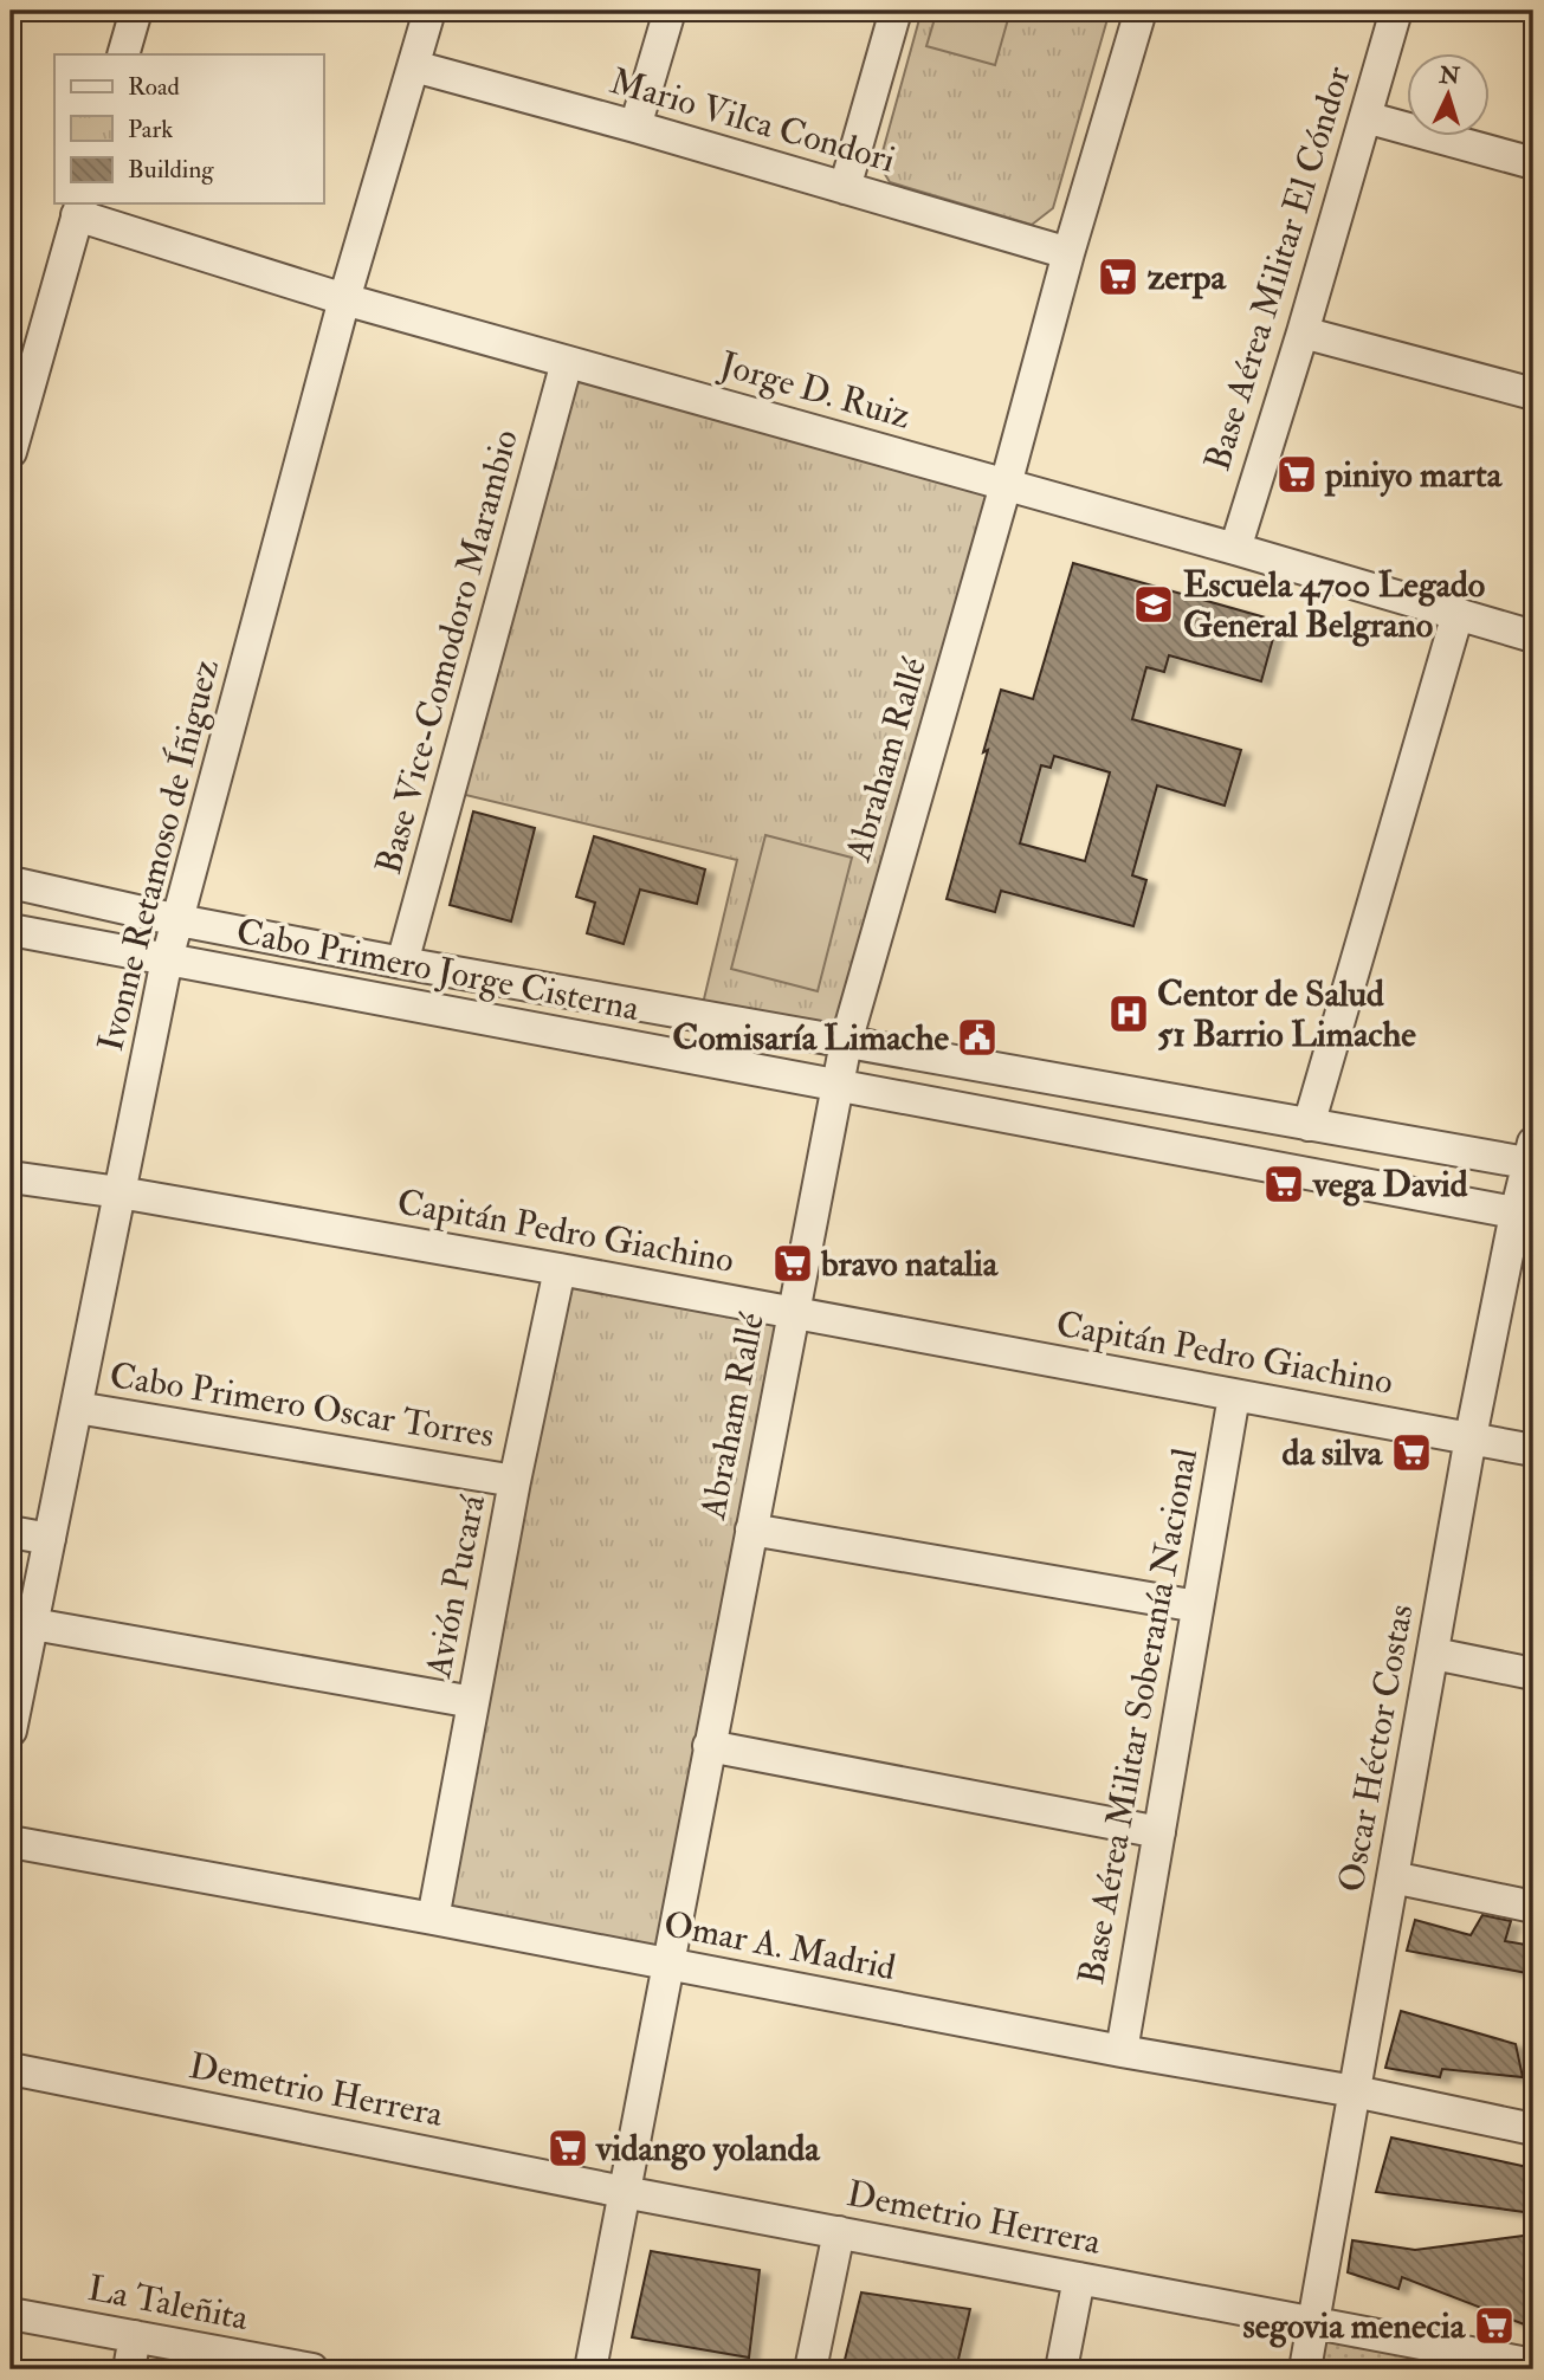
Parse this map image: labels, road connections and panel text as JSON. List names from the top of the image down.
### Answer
{
  "streets": {
    "street": [
      "Mario Vilca Condori",
      "Base Aérea Militar El Cóndor",
      "Jorge D. Ruiz",
      "Base Vice-Comodoro Marambio",
      "Abraham Rallé",
      "Ivonne Retamoso de Íñiguez",
      "Cabo Primero Jorge Cisterna",
      "Capitán Pedro Giachino",
      "Cabo Primero Oscar Torres",
      "Avión Pucará",
      "Base Aérea Militar Soberanía Nacional",
      "Oscar Héctor Costas",
      "Omar A. Madrid",
      "Demetrio Herrera",
      "La Taleñita"
    ]
  },
  "crossings": [
    ["Mario Vilca Condori", "Abraham Rallé"],
    ["Mario Vilca Condori", "Ivonne Retamoso de Íñiguez"],
    ["Base Aérea Militar El Cóndor", "Jorge D. Ruiz"],
    ["Jorge D. Ruiz", "Base Vice-Comodoro Marambio"],
    ["Jorge D. Ruiz", "Abraham Rallé"],
    ["Jorge D. Ruiz", "Ivonne Retamoso de Íñiguez"],
    ["Base Vice-Comodoro Marambio", "Cabo Primero Jorge Cisterna"],
    ["Abraham Rallé", "Cabo Primero Jorge Cisterna"],
    ["Abraham Rallé", "Capitán Pedro Giachino"],
    ["Abraham Rallé", "Omar A. Madrid"],
    ["Abraham Rallé", "Demetrio Herrera"],
    ["Ivonne Retamoso de Íñiguez", "Cabo Primero Jorge Cisterna"],
    ["Ivonne Retamoso de Íñiguez", "Capitán Pedro Giachino"],
    ["Ivonne Retamoso de Íñiguez", "Cabo Primero Oscar Torres"],
    ["Cabo Primero Jorge Cisterna", "Oscar Héctor Costas"],
    ["Capitán Pedro Giachino", "Avión Pucará"],
    ["Capitán Pedro Giachino", "Base Aérea Militar Soberanía Nacional"],
    ["Capitán Pedro Giachino", "Oscar Héctor Costas"],
    ["Cabo Primero Oscar Torres", "Avión Pucará"],
    ["Avión Pucará", "Omar A. Madrid"],
    ["Base Aérea Militar Soberanía Nacional", "Omar A. Madrid"],
    ["Oscar Héctor Costas", "Omar A. Madrid"],
    ["Oscar Héctor Costas", "Demetrio Herrera"]
  ],
  "places": {
    "supermarket": [
      "zerpa",
      "piniyo marta",
      "vega David",
      "bravo natalia",
      "da silva",
      "vidango yolanda",
      "segovia menecia"
    ],
    "school or university": ["Escuela 4700 Legado General Belgrano"],
    "hospital": ["Centor de Salud 51 Barrio Limache"],
    "public building": ["Comisaría Limache"]
  },
  "legend": ["Road", "Park", "Building"],
  "north": "top"
}
